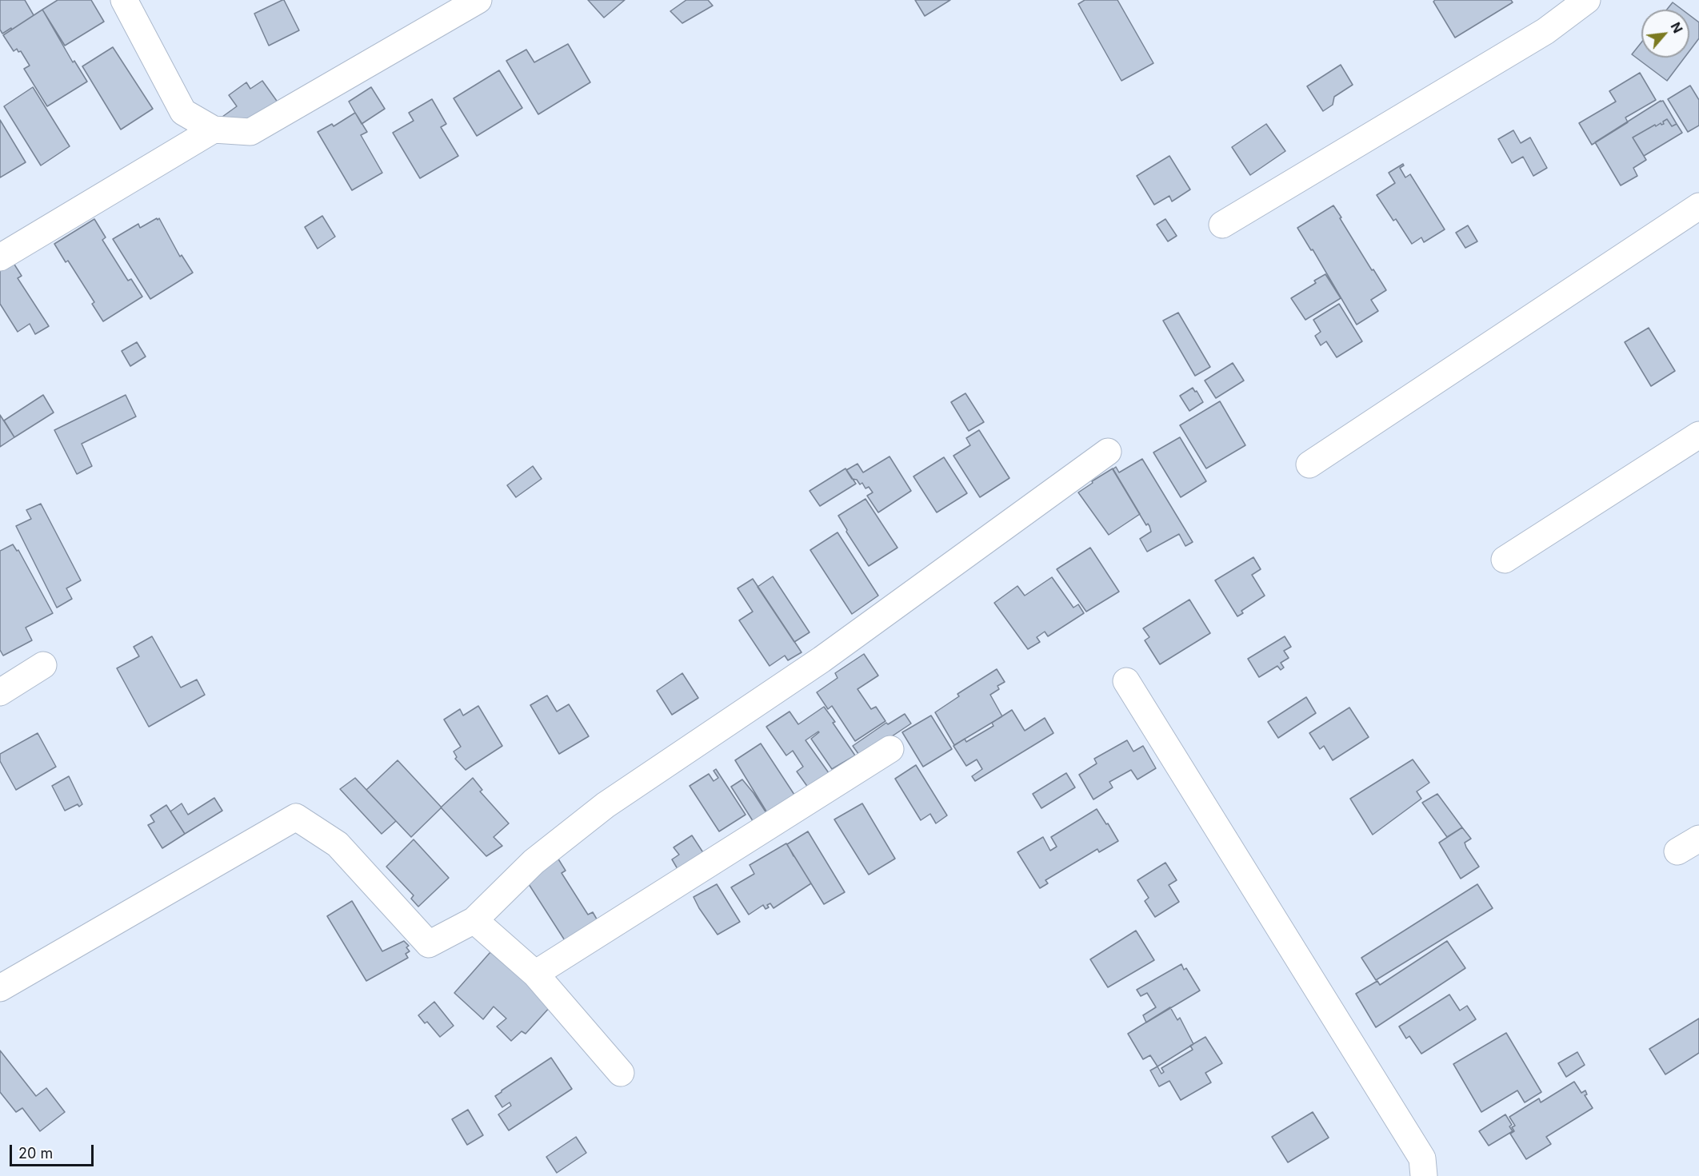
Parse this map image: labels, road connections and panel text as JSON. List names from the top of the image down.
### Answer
{
  "scale_bar": "20 m",
  "north": "top right"
}
